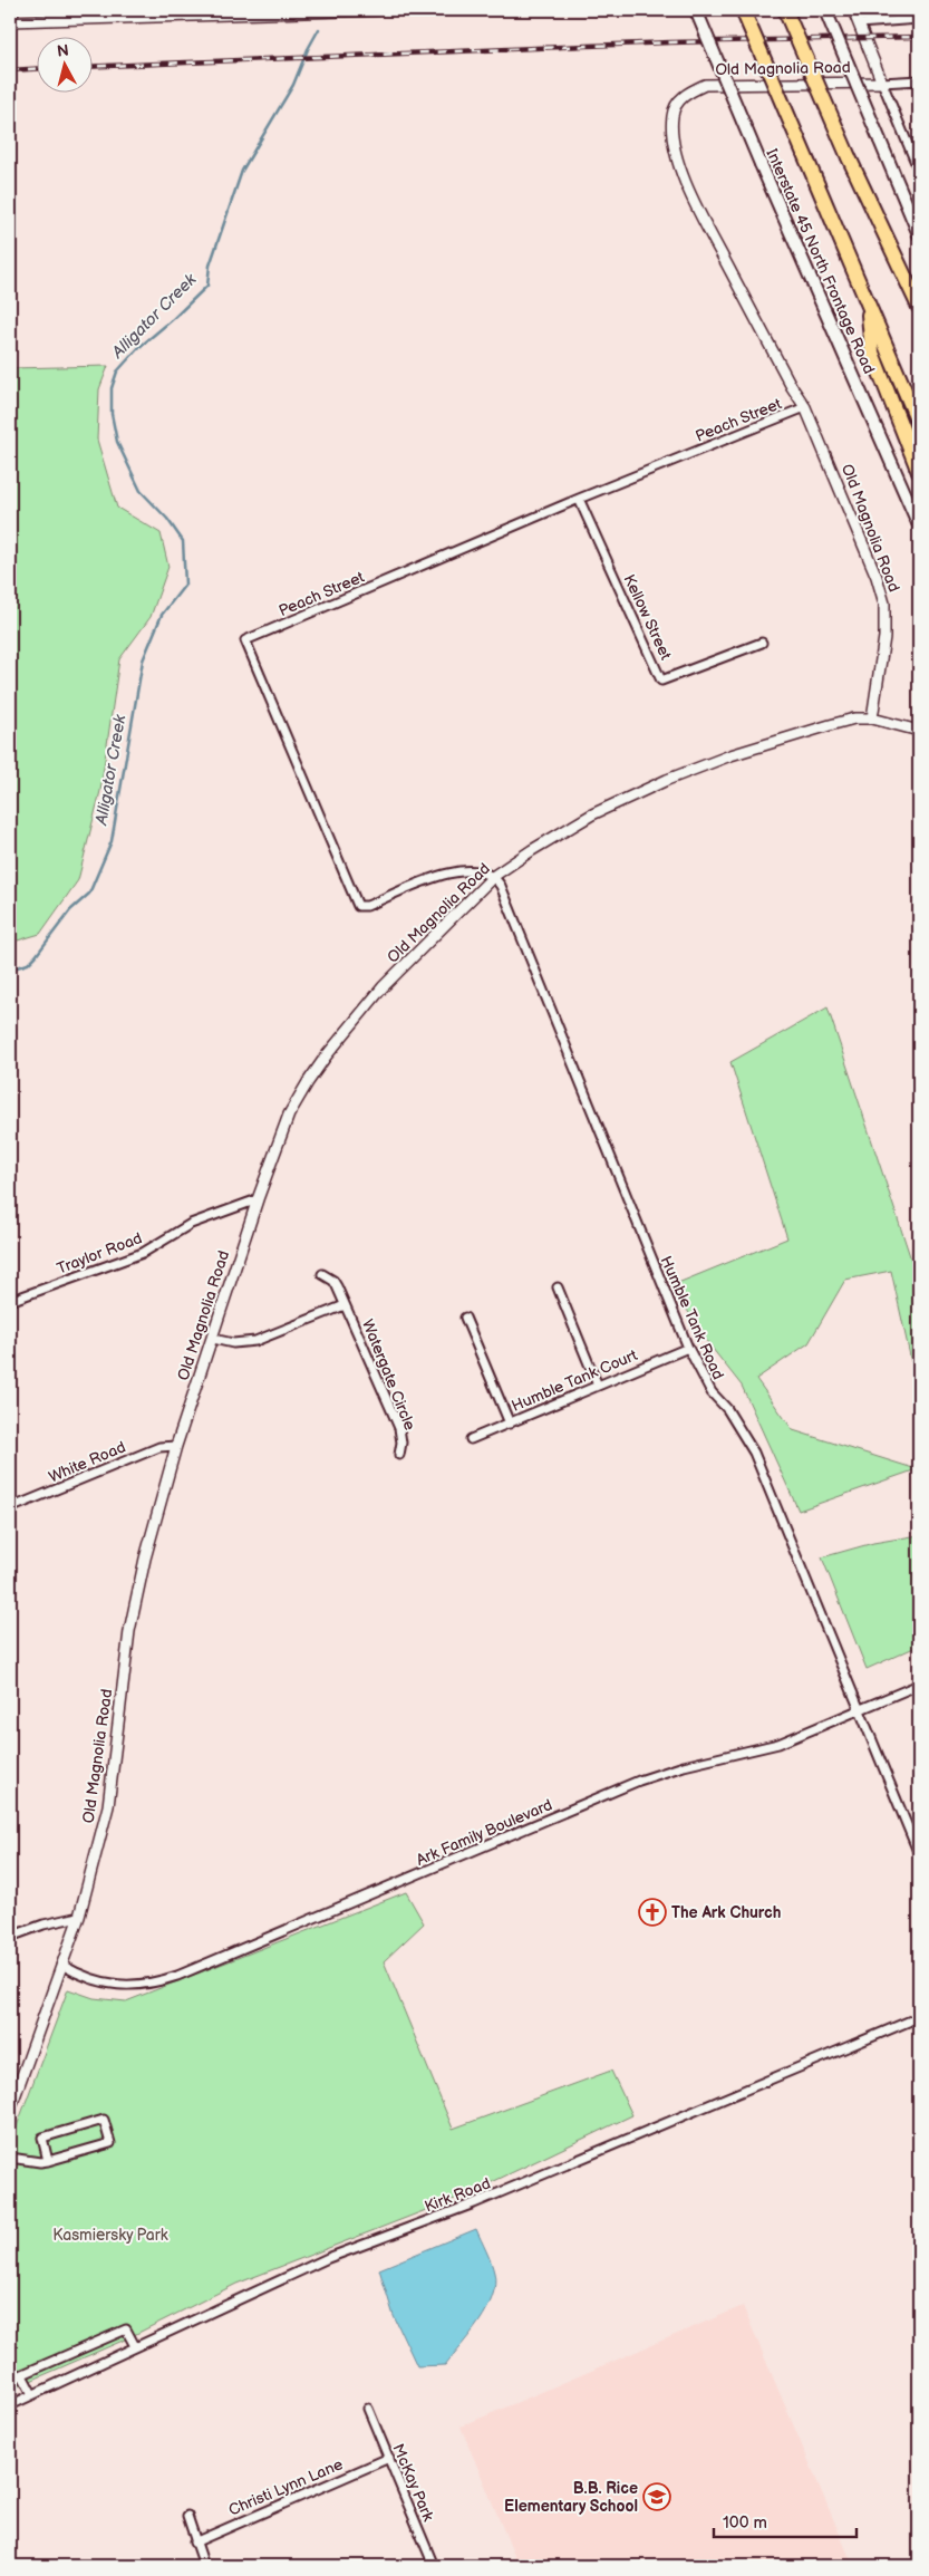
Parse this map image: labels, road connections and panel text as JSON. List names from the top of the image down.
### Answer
{
  "streets": {
    "main road": ["Interstate 45 North Frontage Road"],
    "street": [
      "Old Magnolia Road",
      "Peach Street",
      "Kellow Street",
      "Traylor Road",
      "Humble Tank Road",
      "Watergate Circle",
      "Humble Tank Court",
      "White Road",
      "Ark Family Boulevard",
      "Kirk Road",
      "McKay Park",
      "Christi Lynn Lane"
    ]
  },
  "crossings": [
    ["Old Magnolia Road", "Peach Street"],
    ["Old Magnolia Road", "Traylor Road"],
    ["Old Magnolia Road", "Humble Tank Road"],
    ["Old Magnolia Road", "Watergate Circle"],
    ["Old Magnolia Road", "White Road"],
    ["Old Magnolia Road", "Ark Family Boulevard"],
    ["Peach Street", "Kellow Street"],
    ["Peach Street", "Humble Tank Road"],
    ["Humble Tank Road", "Humble Tank Court"],
    ["Humble Tank Road", "Ark Family Boulevard"],
    ["McKay Park", "Christi Lynn Lane"]
  ],
  "water": ["Alligator Creek"],
  "parks": ["Kasmiersky Park"],
  "places": {
    "church": ["The Ark Church"],
    "school or university": ["B.B. Rice Elementary School"]
  },
  "scale_bar": "100 m",
  "north": "top"
}
